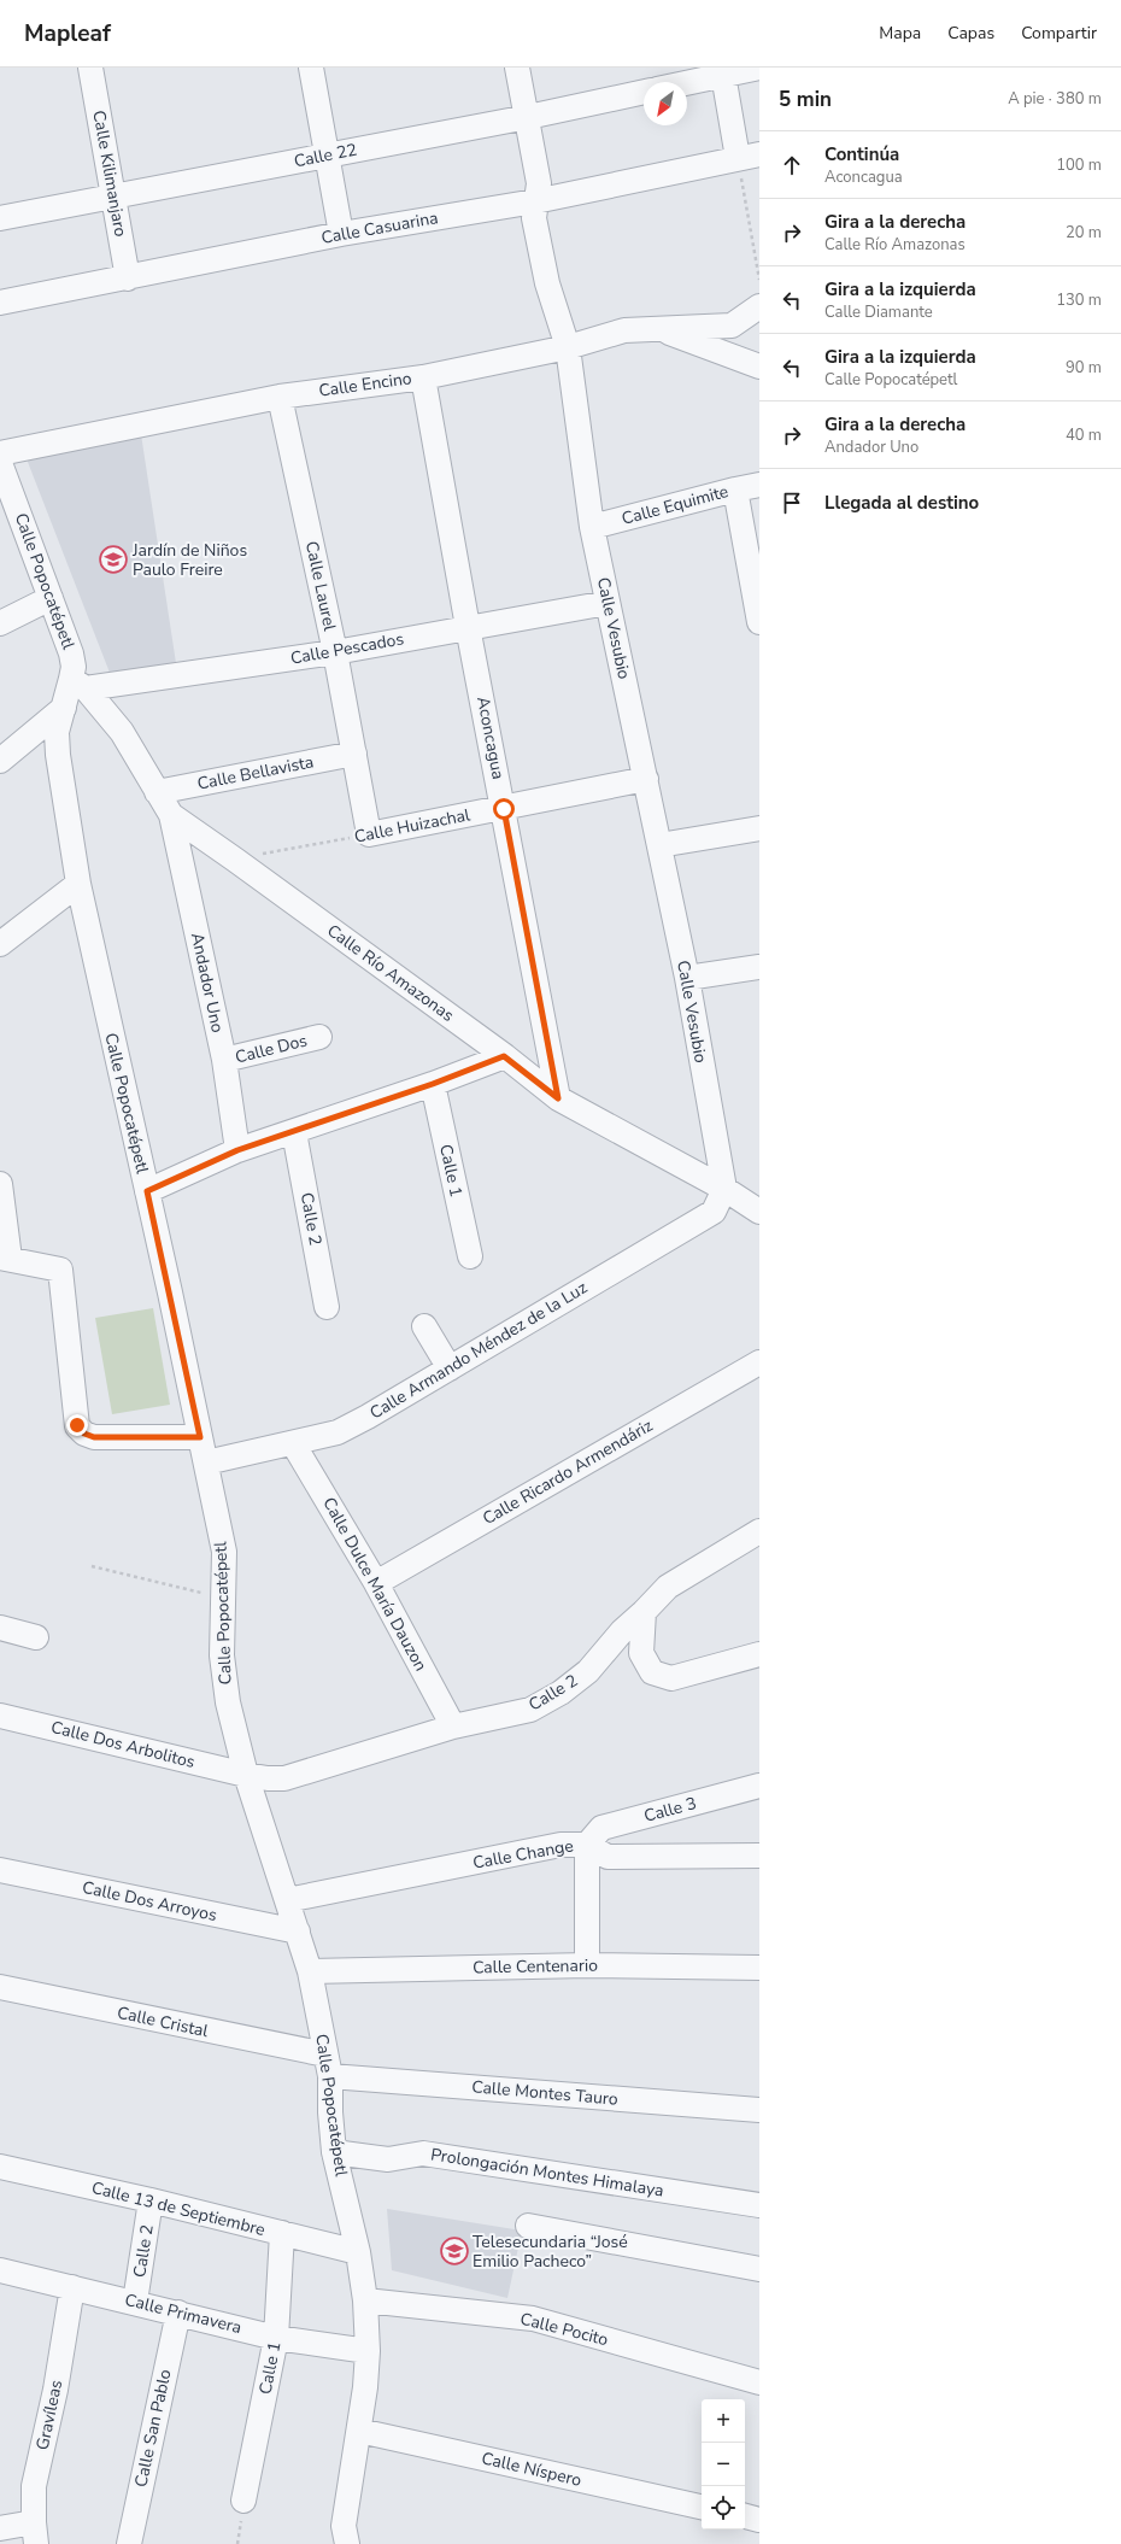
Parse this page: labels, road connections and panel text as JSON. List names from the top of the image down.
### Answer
{
  "streets": {
    "street": [
      "Calle 22",
      "Calle Kilimanjaro",
      "Calle Casuarina",
      "Calle Encino",
      "Calle Equimite",
      "Calle Popocatépetl",
      "Calle Laurel",
      "Calle Vesubio",
      "Calle Pescados",
      "Aconcagua",
      "Calle Bellavista",
      "Calle Huizachal",
      "Calle Río Amazonas",
      "Andador Uno",
      "Calle Dos",
      "Calle 1",
      "Calle 2",
      "Calle Armando Méndez de la Luz",
      "Calle Ricardo Armendáriz",
      "Calle Dulce María Dauzon",
      "Calle Dos Arbolitos",
      "Calle 3",
      "Calle Change",
      "Calle Dos Arroyos",
      "Calle Centenario",
      "Calle Cristal",
      "Calle Montes Tauro",
      "Prolongación Montes Himalaya",
      "Calle 13 de Septiembre",
      "Calle Primavera",
      "Calle Pocito",
      "Gravíleas",
      "Calle San Pablo",
      "Calle Níspero"
    ]
  },
  "crossings": [
    ["Calle 22", "Calle Kilimanjaro"],
    ["Calle 22", "Calle Vesubio"],
    ["Calle Kilimanjaro", "Calle Casuarina"],
    ["Calle Casuarina", "Calle Vesubio"],
    ["Calle Encino", "Calle Laurel"],
    ["Calle Encino", "Calle Vesubio"],
    ["Calle Encino", "Aconcagua"],
    ["Calle Equimite", "Calle Vesubio"],
    ["Calle Popocatépetl", "Calle Pescados"],
    ["Calle Popocatépetl", "Calle Río Amazonas"],
    ["Calle Popocatépetl", "Calle 2"],
    ["Calle Popocatépetl", "Calle Armando Méndez de la Luz"],
    ["Calle Popocatépetl", "Calle Dos Arbolitos"],
    ["Calle Popocatépetl", "Calle Change"],
    ["Calle Popocatépetl", "Calle Dos Arroyos"],
    ["Calle Popocatépetl", "Calle Centenario"],
    ["Calle Popocatépetl", "Calle Cristal"],
    ["Calle Popocatépetl", "Calle Montes Tauro"],
    ["Calle Popocatépetl", "Prolongación Montes Himalaya"],
    ["Calle Popocatépetl", "Calle 13 de Septiembre"],
    ["Calle Popocatépetl", "Calle Primavera"],
    ["Calle Popocatépetl", "Calle Pocito"],
    ["Calle Popocatépetl", "Calle Níspero"],
    ["Calle Laurel", "Calle Pescados"],
    ["Calle Laurel", "Calle Bellavista"],
    ["Calle Laurel", "Calle Huizachal"],
    ["Calle Vesubio", "Calle Pescados"],
    ["Calle Vesubio", "Calle Huizachal"],
    ["Calle Vesubio", "Calle Río Amazonas"],
    ["Calle Vesubio", "Calle Armando Méndez de la Luz"],
    ["Calle Pescados", "Aconcagua"],
    ["Calle Pescados", "Calle Río Amazonas"],
    ["Aconcagua", "Calle Huizachal"],
    ["Aconcagua", "Calle Río Amazonas"],
    ["Calle Bellavista", "Calle Río Amazonas"],
    ["Calle Huizachal", "Calle Río Amazonas"],
    ["Calle Río Amazonas", "Andador Uno"],
    ["Calle Río Amazonas", "Calle Armando Méndez de la Luz"],
    ["Andador Uno", "Calle Dos"],
    ["Calle 1", "Calle 13 de Septiembre"],
    ["Calle 1", "Calle Primavera"],
    ["Calle 2", "Calle Dulce María Dauzon"],
    ["Calle 2", "Calle Dos Arbolitos"],
    ["Calle 2", "Calle 13 de Septiembre"],
    ["Calle 2", "Calle Primavera"],
    ["Calle Armando Méndez de la Luz", "Calle Dulce María Dauzon"],
    ["Calle Ricardo Armendáriz", "Calle Dulce María Dauzon"],
    ["Calle 3", "Calle Change"],
    ["Calle Cristal", "Calle Montes Tauro"],
    ["Calle Primavera", "Gravíleas"],
    ["Calle Primavera", "Calle San Pablo"]
  ],
  "places": {
    "school or university": ["Jardín de Niños Paulo Freire", "Telesecundaria “José Emilio Pacheco”"]
  },
  "north": "bottom left",
  "page": {
    "header": "Mapleaf",
    "nav": ["Mapa", "Capas", "Compartir"],
    "heading": ["5 min", "A pie · 380 m"],
    "list": [
      ["Continúa", "Aconcagua", "100 m"],
      ["Gira a la derecha", "Calle Río Amazonas", "20 m"],
      ["Gira a la izquierda", "Calle Diamante", "130 m"],
      ["Gira a la izquierda", "Calle Popocatépetl", "90 m"],
      ["Gira a la derecha", "Andador Uno", "40 m"],
      "Llegada al destino"
    ],
    "map_buttons": ["+", "−"]
  }
}
